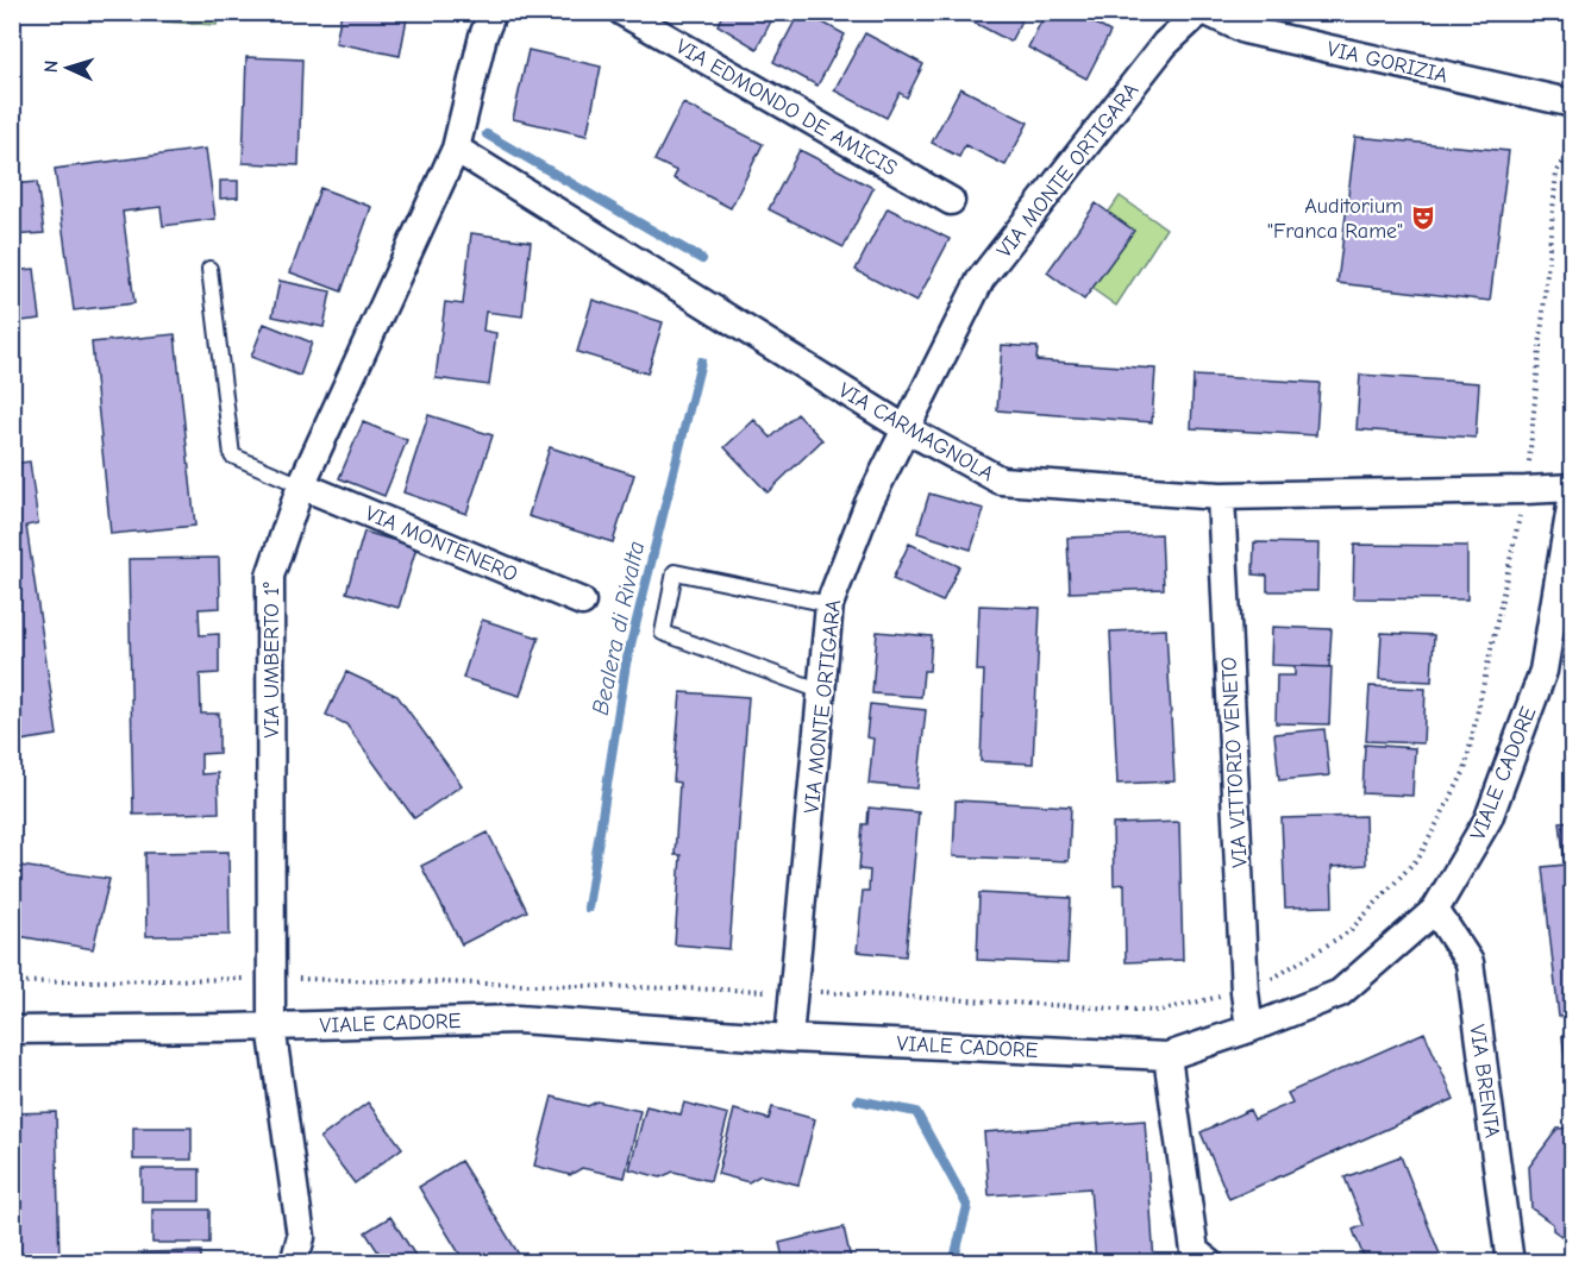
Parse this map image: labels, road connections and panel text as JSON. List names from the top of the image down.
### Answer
{
  "streets": {
    "street": [
      "VIA GORIZIA",
      "VIA EDMONDO DE AMICIS",
      "VIA MONTE ORTIGARA",
      "VIA CARMAGNOLA",
      "VIA MONTENERO",
      "VIA UMBERTO 1°",
      "VIA VITTORIO VENETO",
      "VIALE CADORE",
      "VIA BRENTA"
    ]
  },
  "crossings": [
    ["VIA MONTE ORTIGARA", "VIA CARMAGNOLA"],
    ["VIA MONTE ORTIGARA", "VIALE CADORE"],
    ["VIA CARMAGNOLA", "VIA UMBERTO 1°"],
    ["VIA CARMAGNOLA", "VIA VITTORIO VENETO"],
    ["VIA CARMAGNOLA", "VIALE CADORE"],
    ["VIA MONTENERO", "VIA UMBERTO 1°"],
    ["VIA UMBERTO 1°", "VIALE CADORE"],
    ["VIA VITTORIO VENETO", "VIALE CADORE"],
    ["VIALE CADORE", "VIA BRENTA"]
  ],
  "water": ["Bealera di Rivalta"],
  "places": {
    "theatre": ["Auditorium \"Franca Rame\""]
  },
  "north": "left"
}
